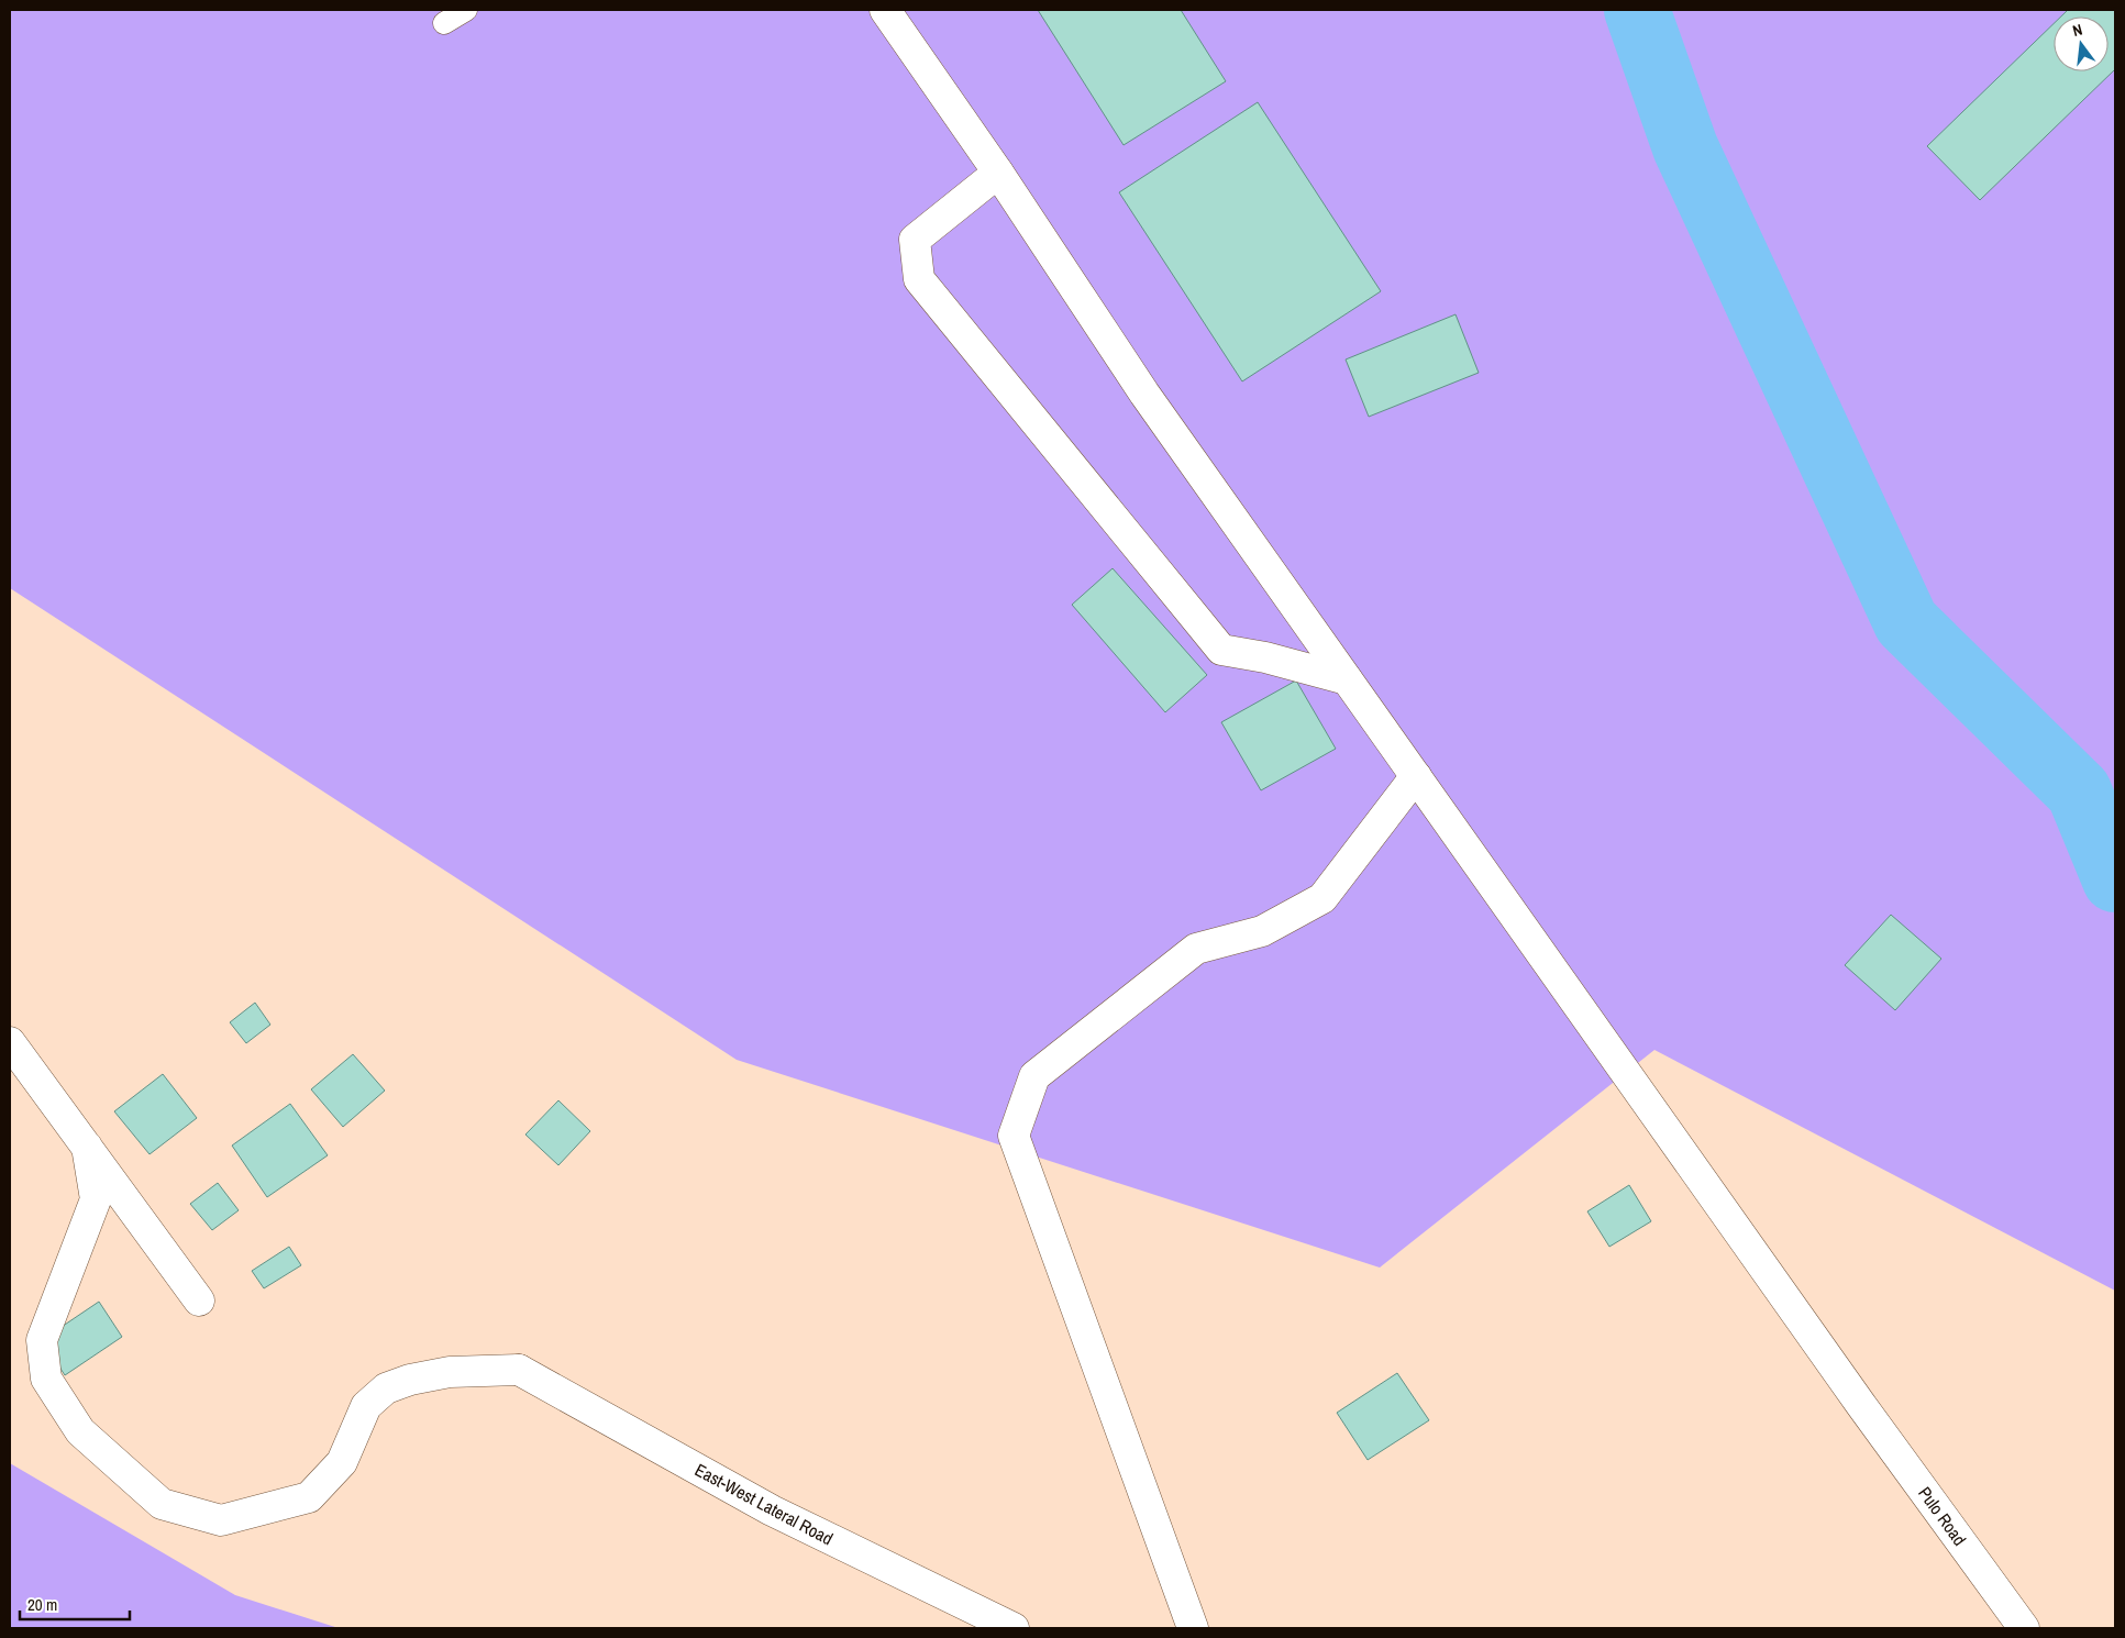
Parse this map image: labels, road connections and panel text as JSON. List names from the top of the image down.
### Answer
{
  "streets": {
    "street": ["East-West Lateral Road", "Pulo Road"]
  },
  "scale_bar": "20 m",
  "north": "top"
}
